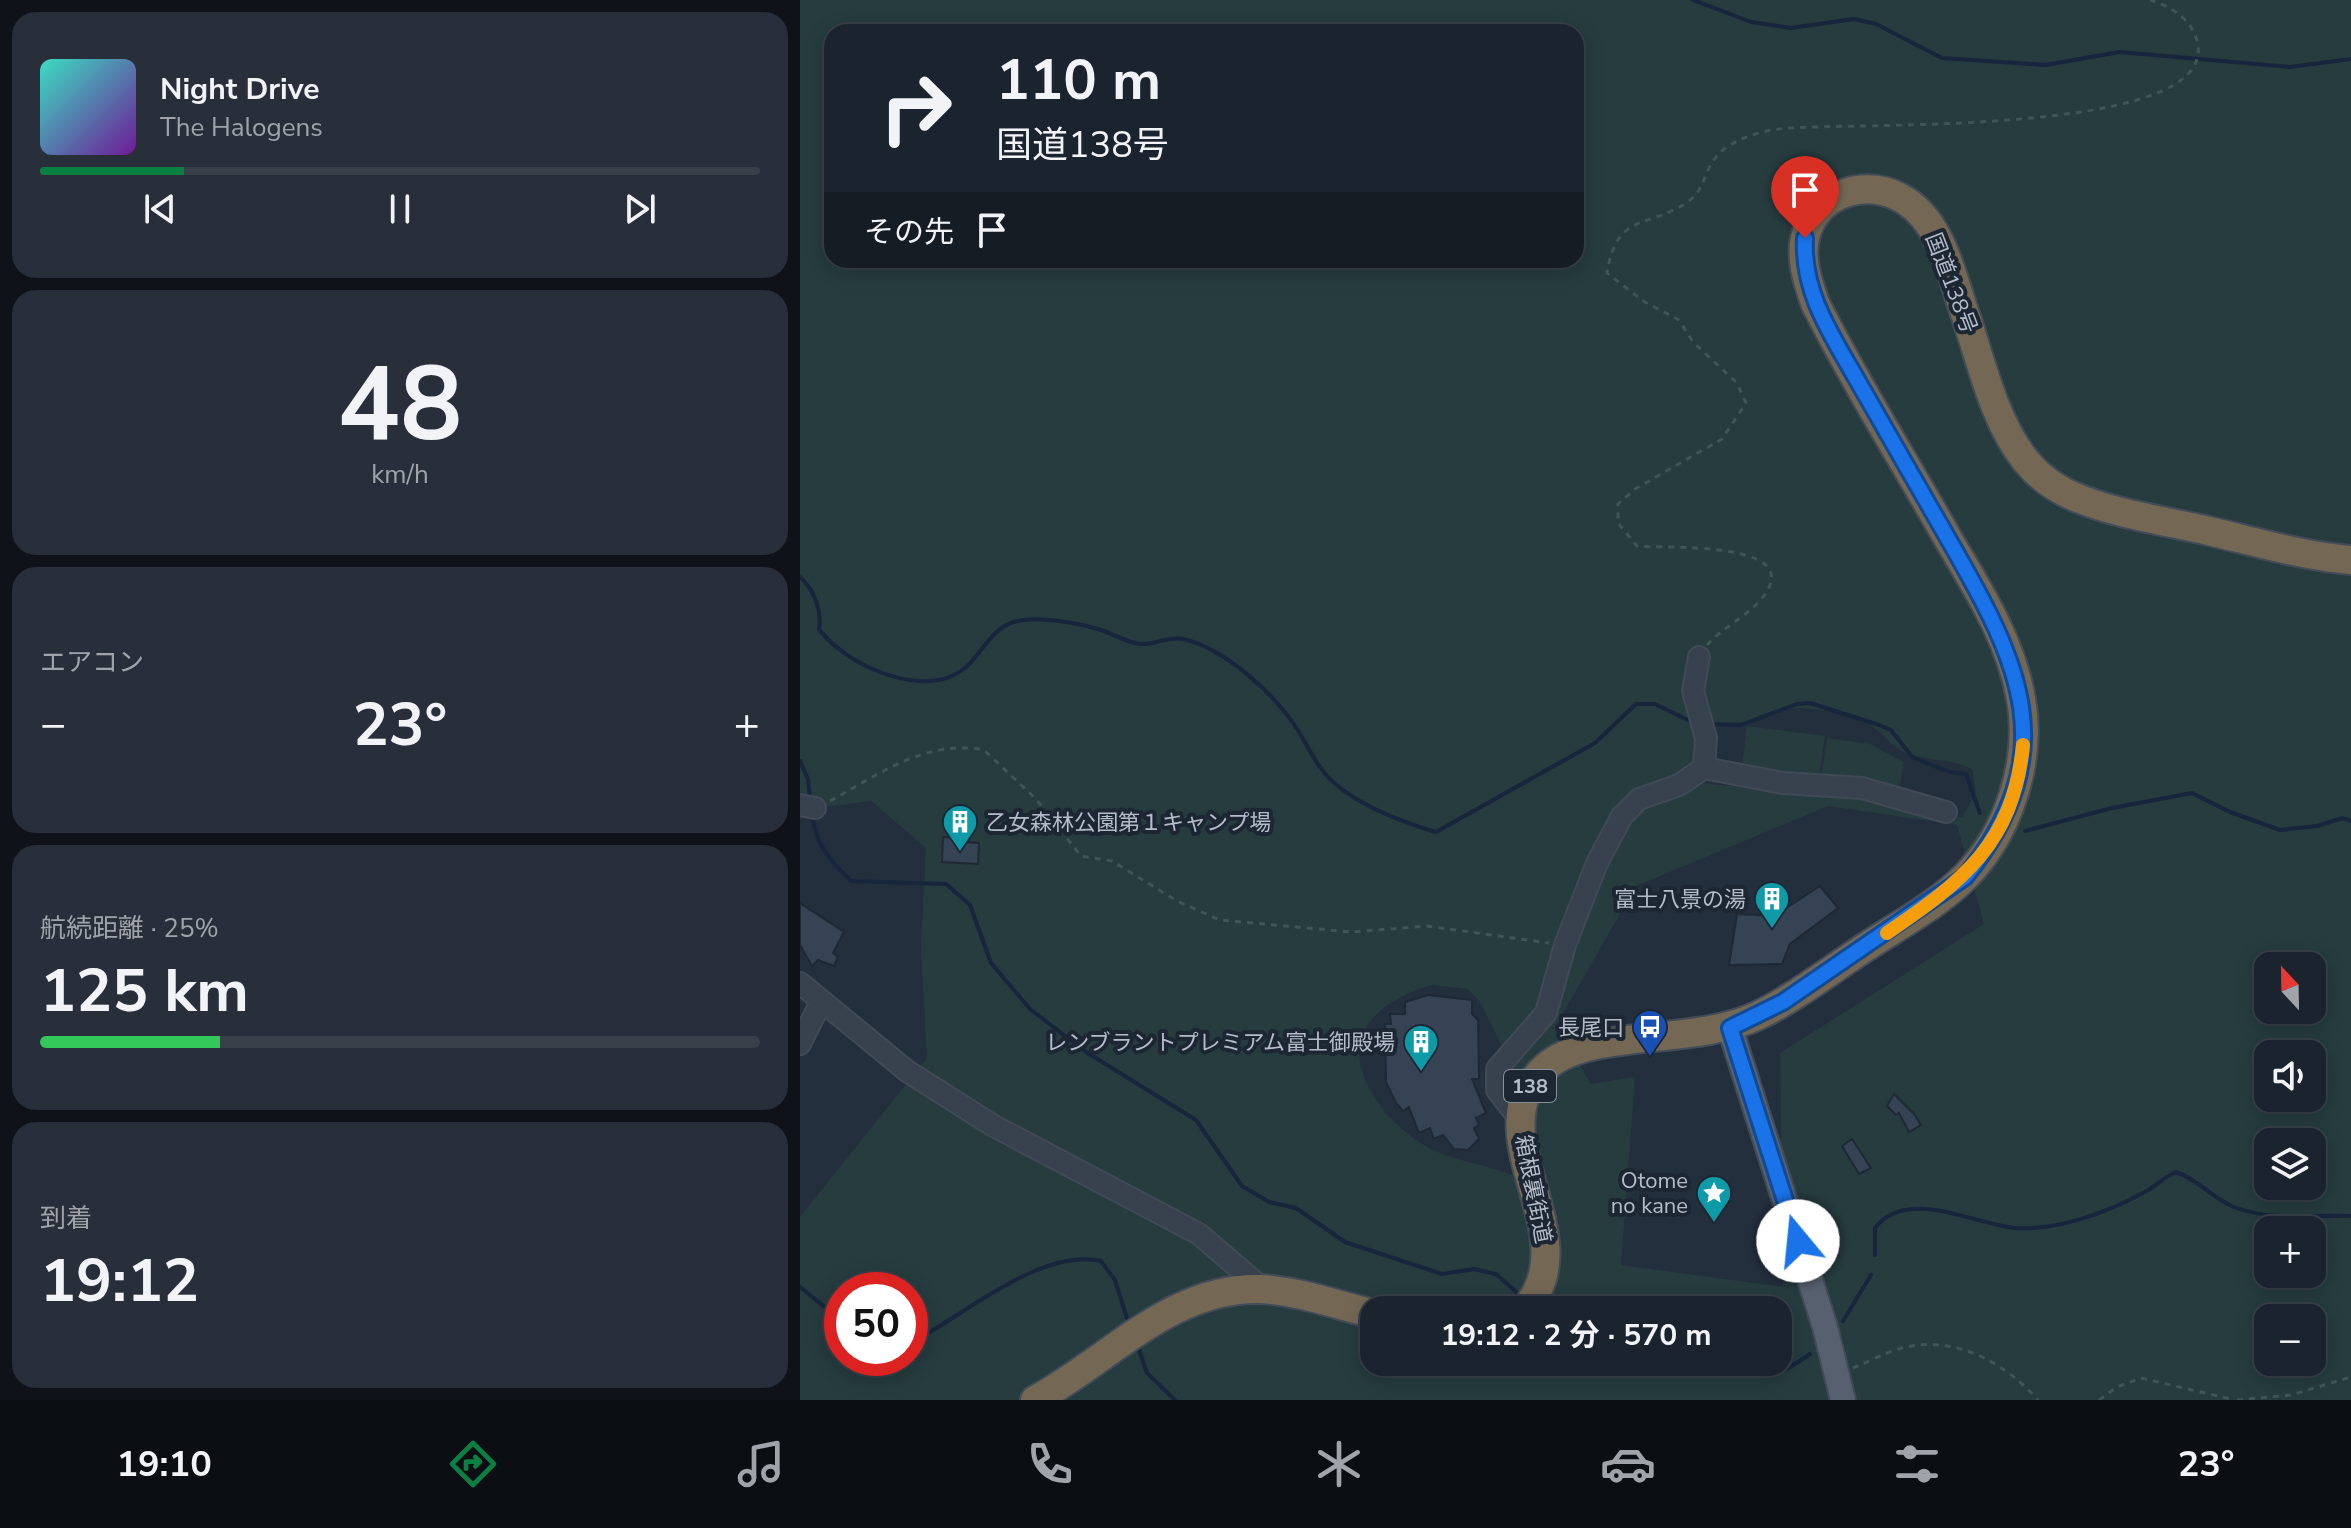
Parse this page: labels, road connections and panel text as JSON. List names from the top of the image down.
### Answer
{
  "streets": {
    "highway": ["国道138号", "138", "箱根裏街道"]
  },
  "crossings": [
    ["国道138号", "箱根裏街道"]
  ],
  "places": {
    "building": ["乙女森林公園第１キャンプ場", "富士八景の湯", "レンブラントプレミアム富士御殿場"],
    "bus stop": ["長尾口"],
    "place": ["Otome no kane"]
  },
  "north": "top",
  "page": {
    "turn": ["110 m", "国道138号"],
    "song": ["Night Drive", "The Halogens"],
    "then": "その先",
    "tile": [
      ["48", "km/h"],
      "エアコン",
      ["航続距離 · 25%", "125 km"],
      ["到着", "19:12"]
    ],
    "heat": ["−", "23°", "+"],
    "map_buttons": ["+", "−"],
    "limit": "50",
    "trip": "19:12 · 2 分 · 570 m",
    "tabs": ["19:10", "23°"]
  }
}
